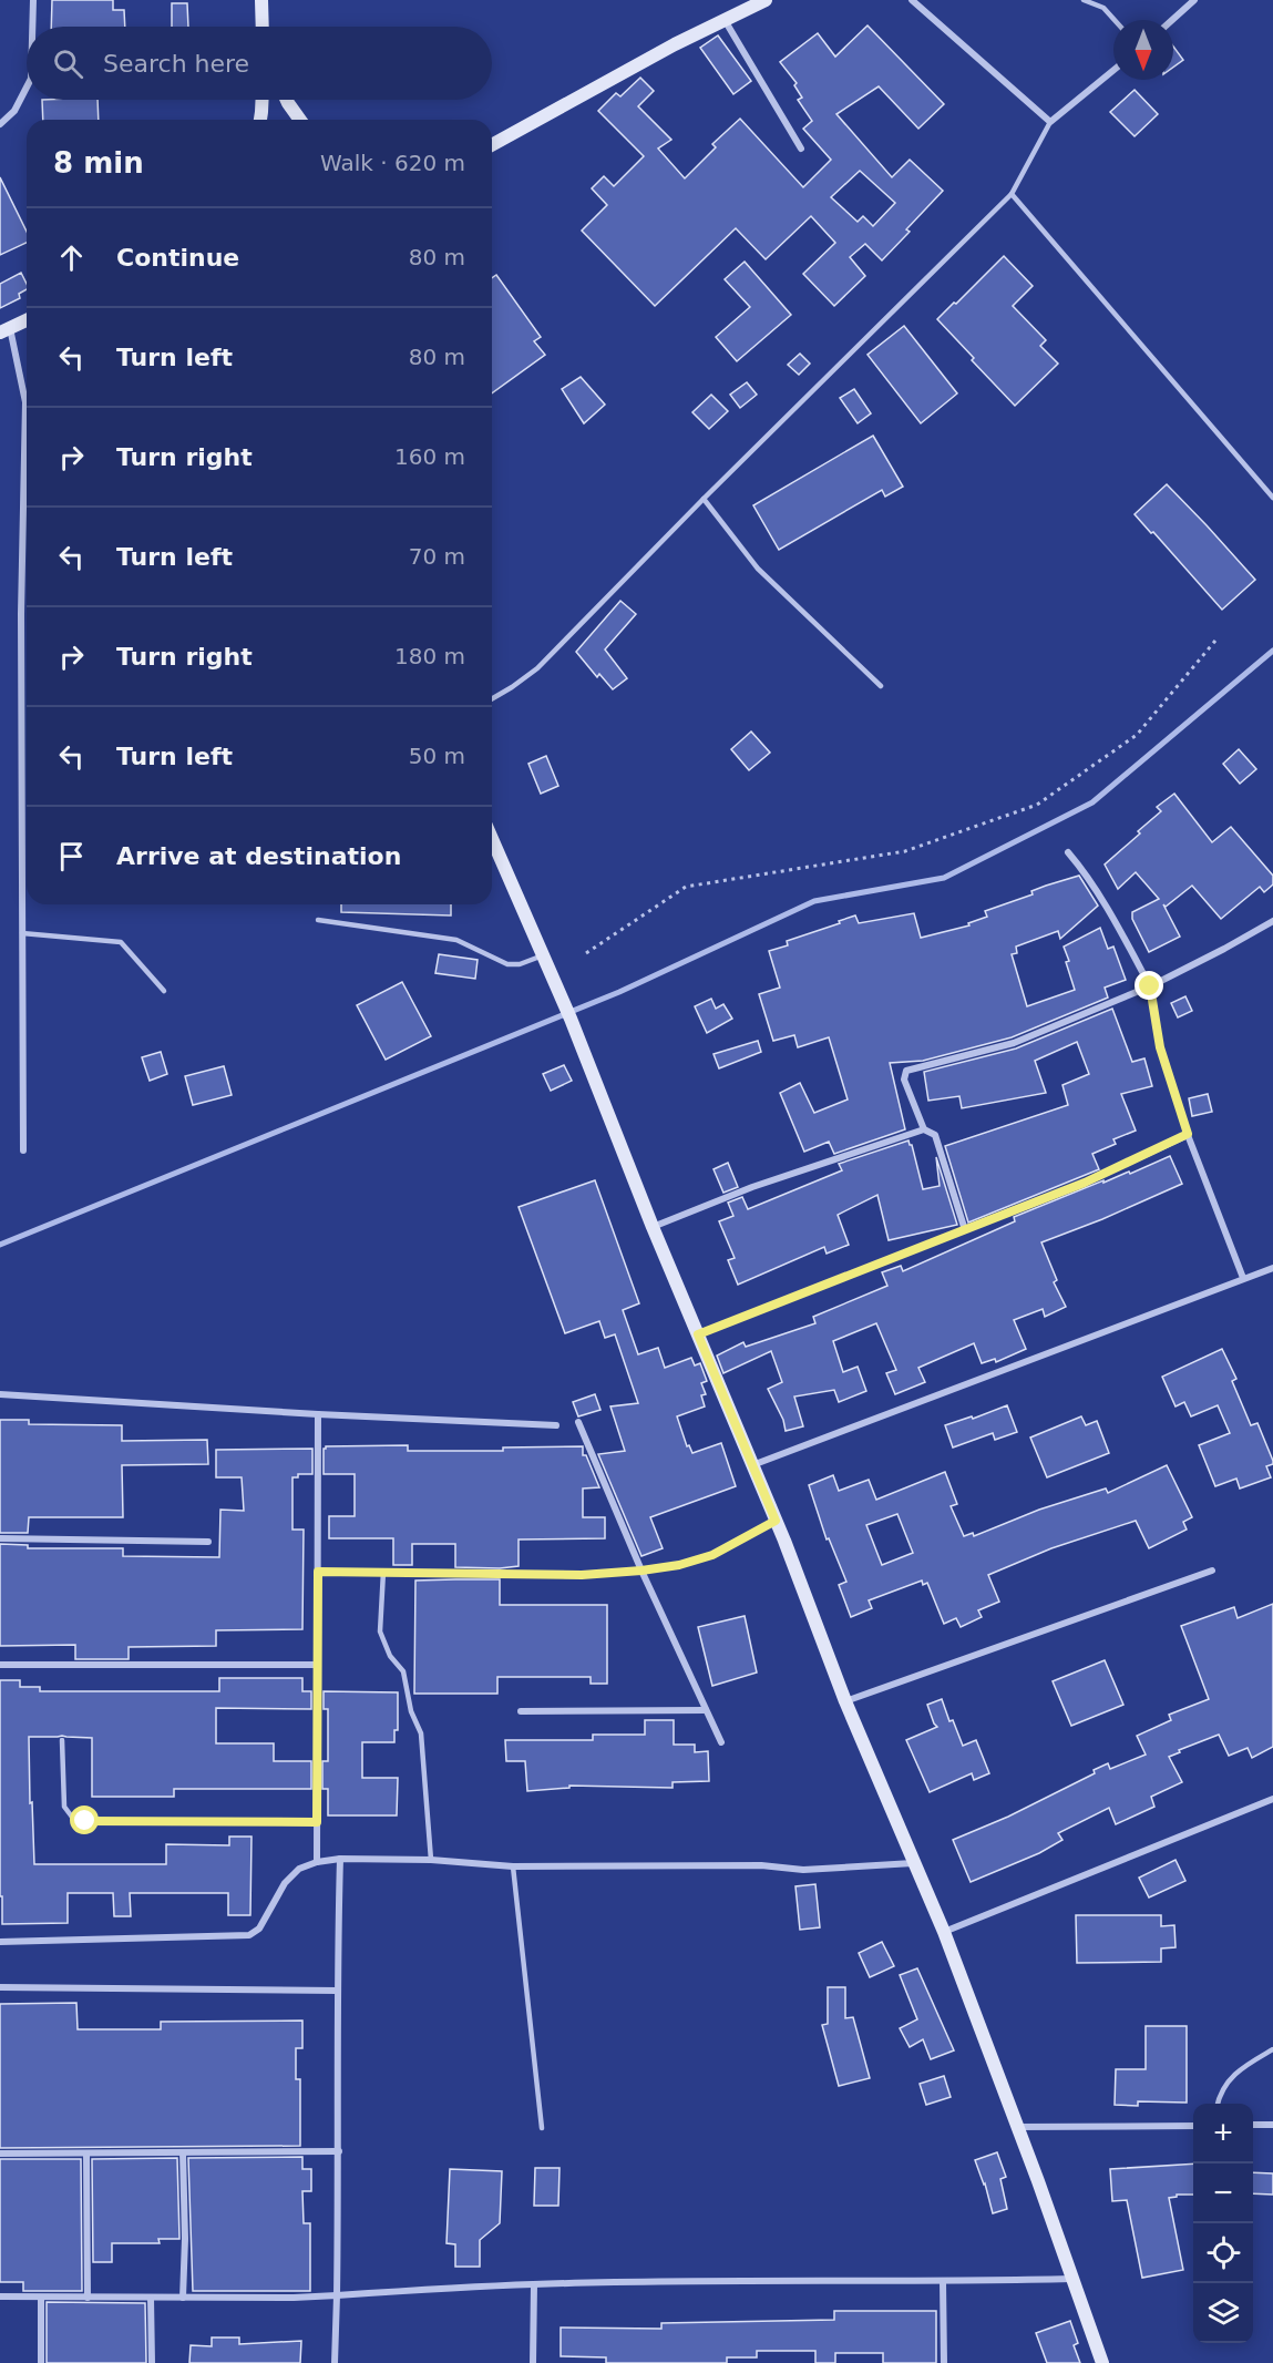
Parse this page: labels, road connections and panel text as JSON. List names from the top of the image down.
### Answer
{
  "north": "bottom",
  "page": {
    "search": "Search here",
    "heading": ["8 min", "Walk · 620 m"],
    "list": [
      ["Continue", "80 m"],
      ["Turn left", "80 m"],
      ["Turn right", "160 m"],
      ["Turn left", "70 m"],
      ["Turn right", "180 m"],
      ["Turn left", "50 m"],
      "Arrive at destination"
    ],
    "map_buttons": ["+", "−"]
  }
}
